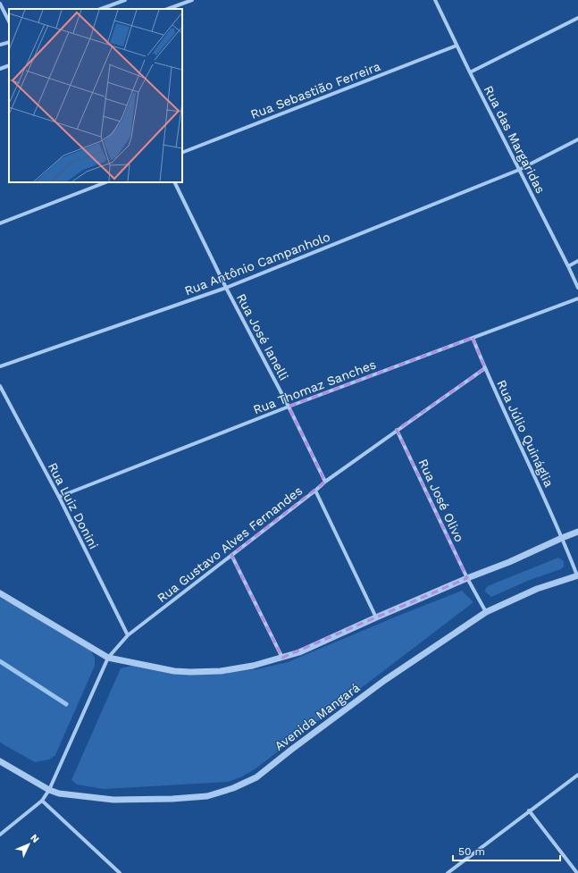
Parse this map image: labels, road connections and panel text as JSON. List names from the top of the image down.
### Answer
{
  "streets": {
    "street": [
      "Rua Sebastião Ferreira",
      "Rua das Margaridas",
      "Rua Antônio Campanholo",
      "Rua José Ianelli",
      "Rua Thomaz Sanches",
      "Rua Júlio Quináglia",
      "Rua José Olivo",
      "Rua Luiz Donini",
      "Rua Gustavo Alves Fernandes",
      "Avenida Mangará"
    ]
  },
  "crossings": [
    ["Rua Sebastião Ferreira", "Rua das Margaridas"],
    ["Rua das Margaridas", "Rua Antônio Campanholo"],
    ["Rua Antônio Campanholo", "Rua José Ianelli"],
    ["Rua José Ianelli", "Rua Thomaz Sanches"],
    ["Rua José Ianelli", "Rua Gustavo Alves Fernandes"],
    ["Rua Thomaz Sanches", "Rua Júlio Quináglia"],
    ["Rua Thomaz Sanches", "Rua Luiz Donini"],
    ["Rua Júlio Quináglia", "Rua Gustavo Alves Fernandes"],
    ["Rua Júlio Quináglia", "Avenida Mangará"],
    ["Rua José Olivo", "Rua Gustavo Alves Fernandes"],
    ["Rua José Olivo", "Avenida Mangará"],
    ["Rua Luiz Donini", "Rua Gustavo Alves Fernandes"],
    ["Rua Gustavo Alves Fernandes", "Avenida Mangará"]
  ],
  "scale_bar": "50 m",
  "north": "top right"
}
